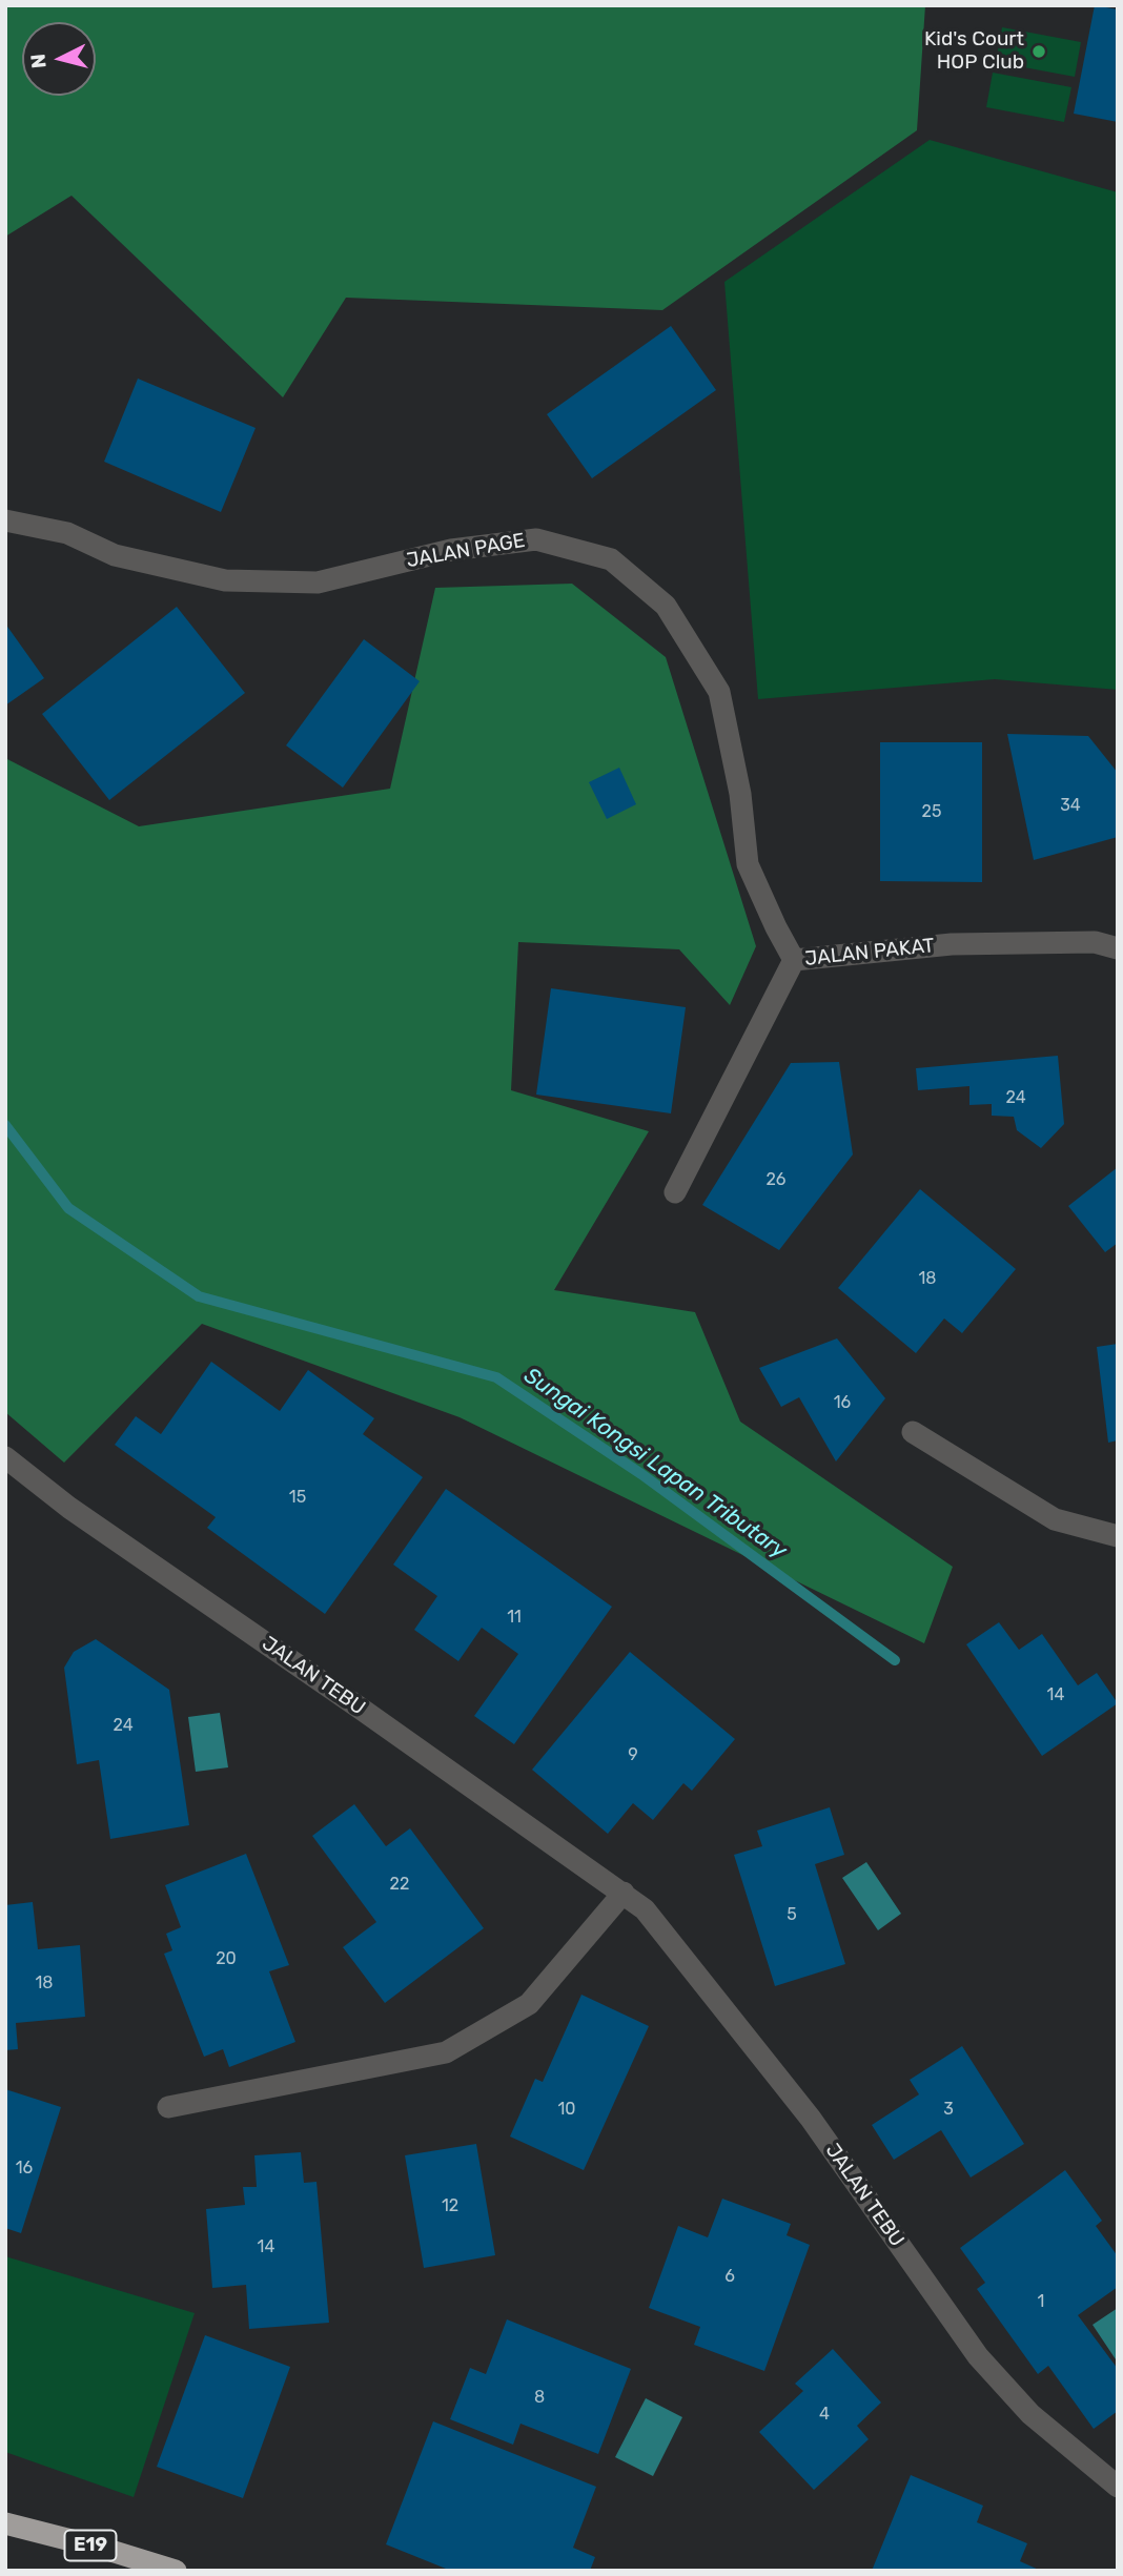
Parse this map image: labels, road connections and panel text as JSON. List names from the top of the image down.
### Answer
{
  "streets": {
    "highway": ["E19"],
    "street": ["JALAN PAGE", "JALAN PAKAT", "JALAN TEBU"]
  },
  "crossings": [
    ["JALAN PAGE", "JALAN PAKAT"]
  ],
  "water": ["Sungai Kongsi Lapan Tributary"],
  "places": ["Kid's Court HOP Club"],
  "house_numbers": [
    "34",
    "25",
    "24",
    "26",
    "18",
    "16",
    "15",
    "11",
    "14",
    "24",
    "9",
    "22",
    "5",
    "20",
    "18",
    "10",
    "3",
    "16",
    "12",
    "14",
    "6",
    "1",
    "8",
    "4"
  ],
  "north": "left"
}
